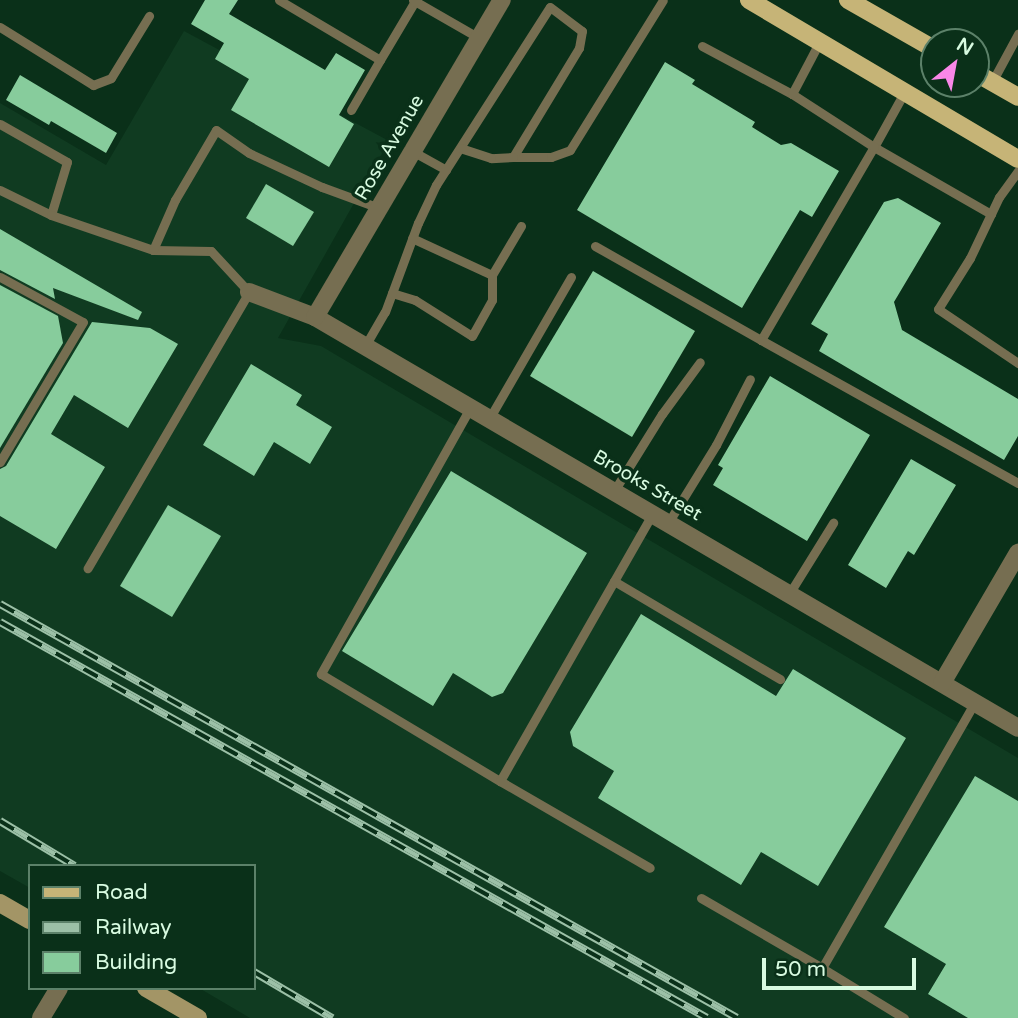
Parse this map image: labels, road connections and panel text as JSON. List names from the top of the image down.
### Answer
{
  "streets": {
    "street": ["Rose Avenue", "Brooks Street"]
  },
  "crossings": [
    ["Rose Avenue", "Brooks Street"]
  ],
  "legend": ["Road", "Railway", "Building"],
  "scale_bar": "50 m",
  "north": "top right"
}
